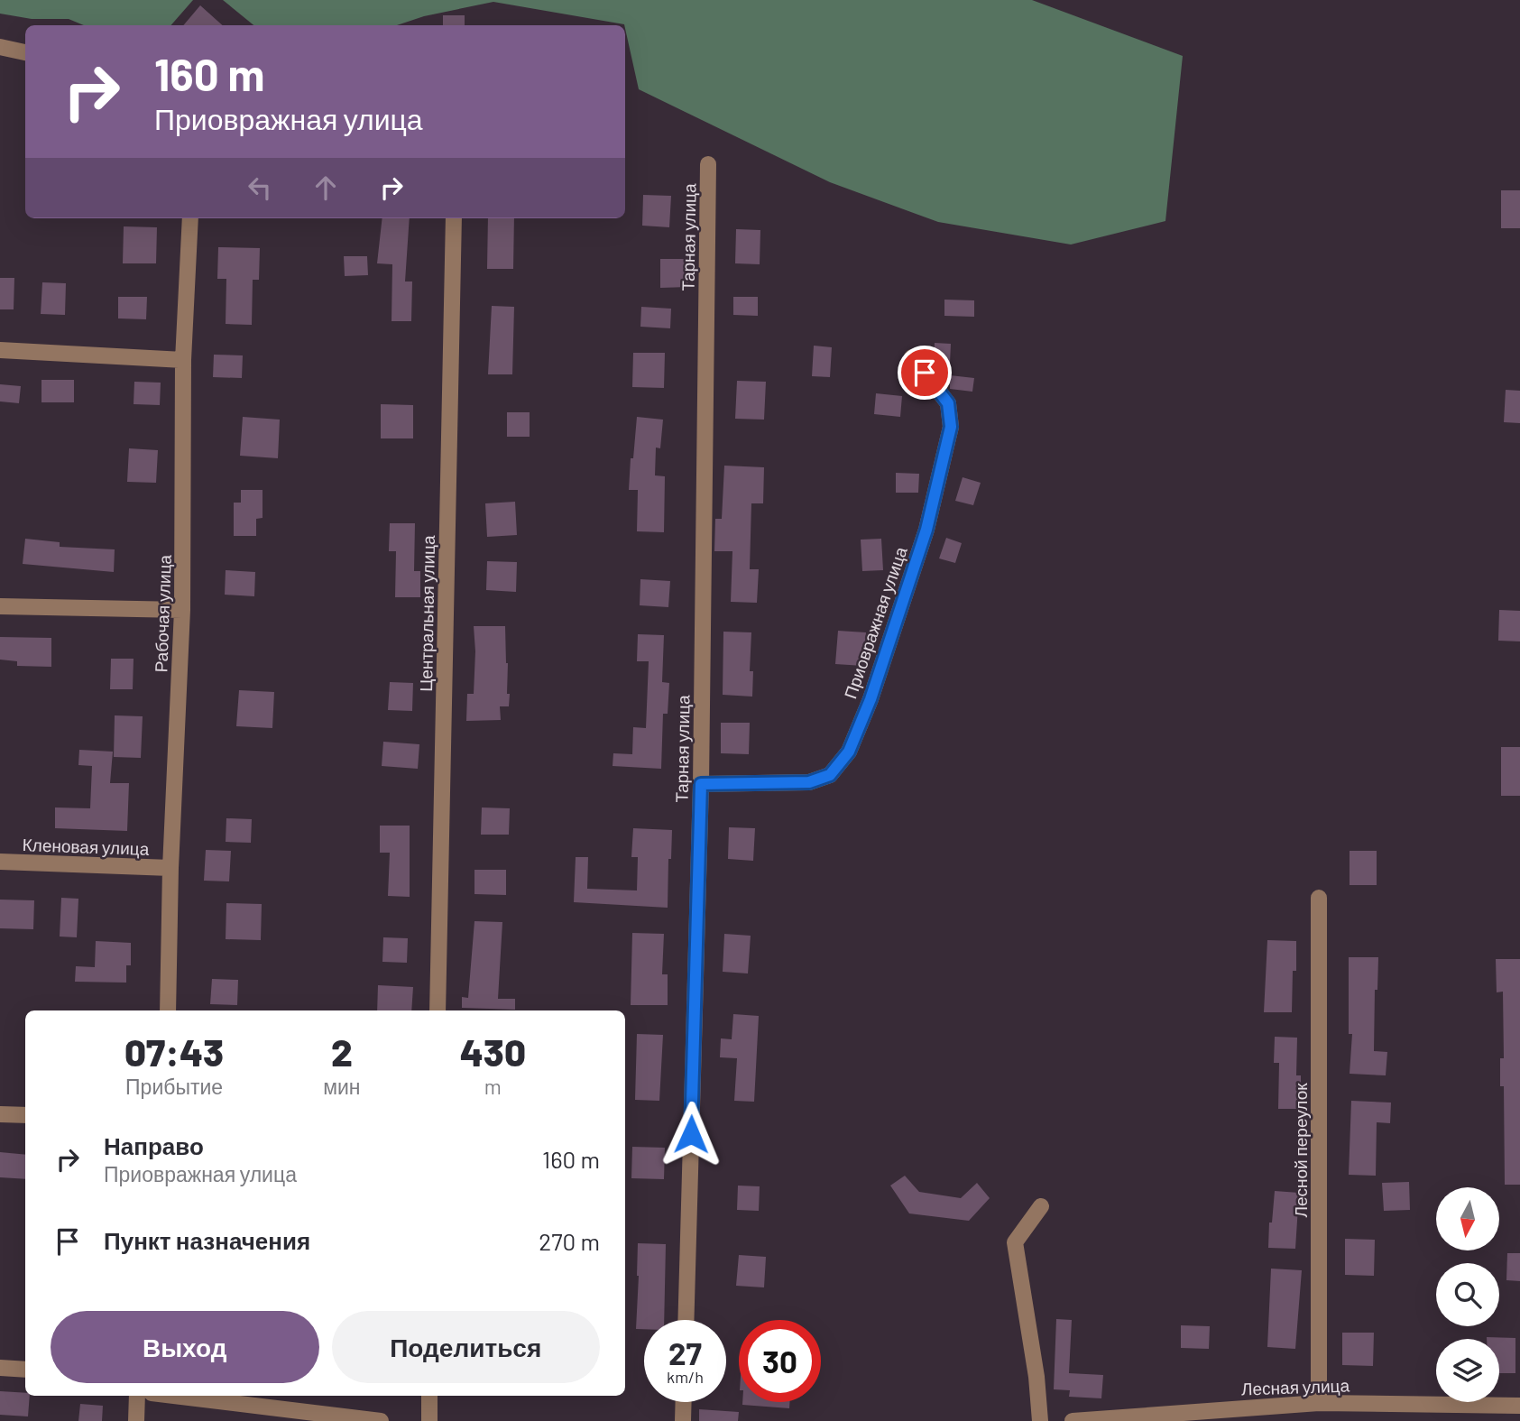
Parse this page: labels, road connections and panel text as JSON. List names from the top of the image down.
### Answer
{
  "streets": {
    "street": [
      "Тарная улица",
      "Рабочая улица",
      "Центральная улица",
      "Приовражная улица",
      "Кленовая улица",
      "Лесной переулок",
      "Лесная улица"
    ]
  },
  "crossings": [
    ["Тарная улица", "Приовражная улица"],
    ["Рабочая улица", "Кленовая улица"],
    ["Лесной переулок", "Лесная улица"]
  ],
  "north": "bottom",
  "page": {
    "turn": ["160 m", "Приовражная улица"],
    "eta": [
      "07:43",
      "Прибытие",
      "2",
      "мин",
      "430",
      "m"
    ],
    "list": [
      {
        "name": "Направо",
        "note": "Приовражная улица",
        "value": "160 m"
      },
      {
        "name": "Пункт назначения",
        "value": "270 m"
      }
    ],
    "buttons": ["Выход", "Поделиться"],
    "speed": "27 km/h",
    "limit": "30"
  }
}
